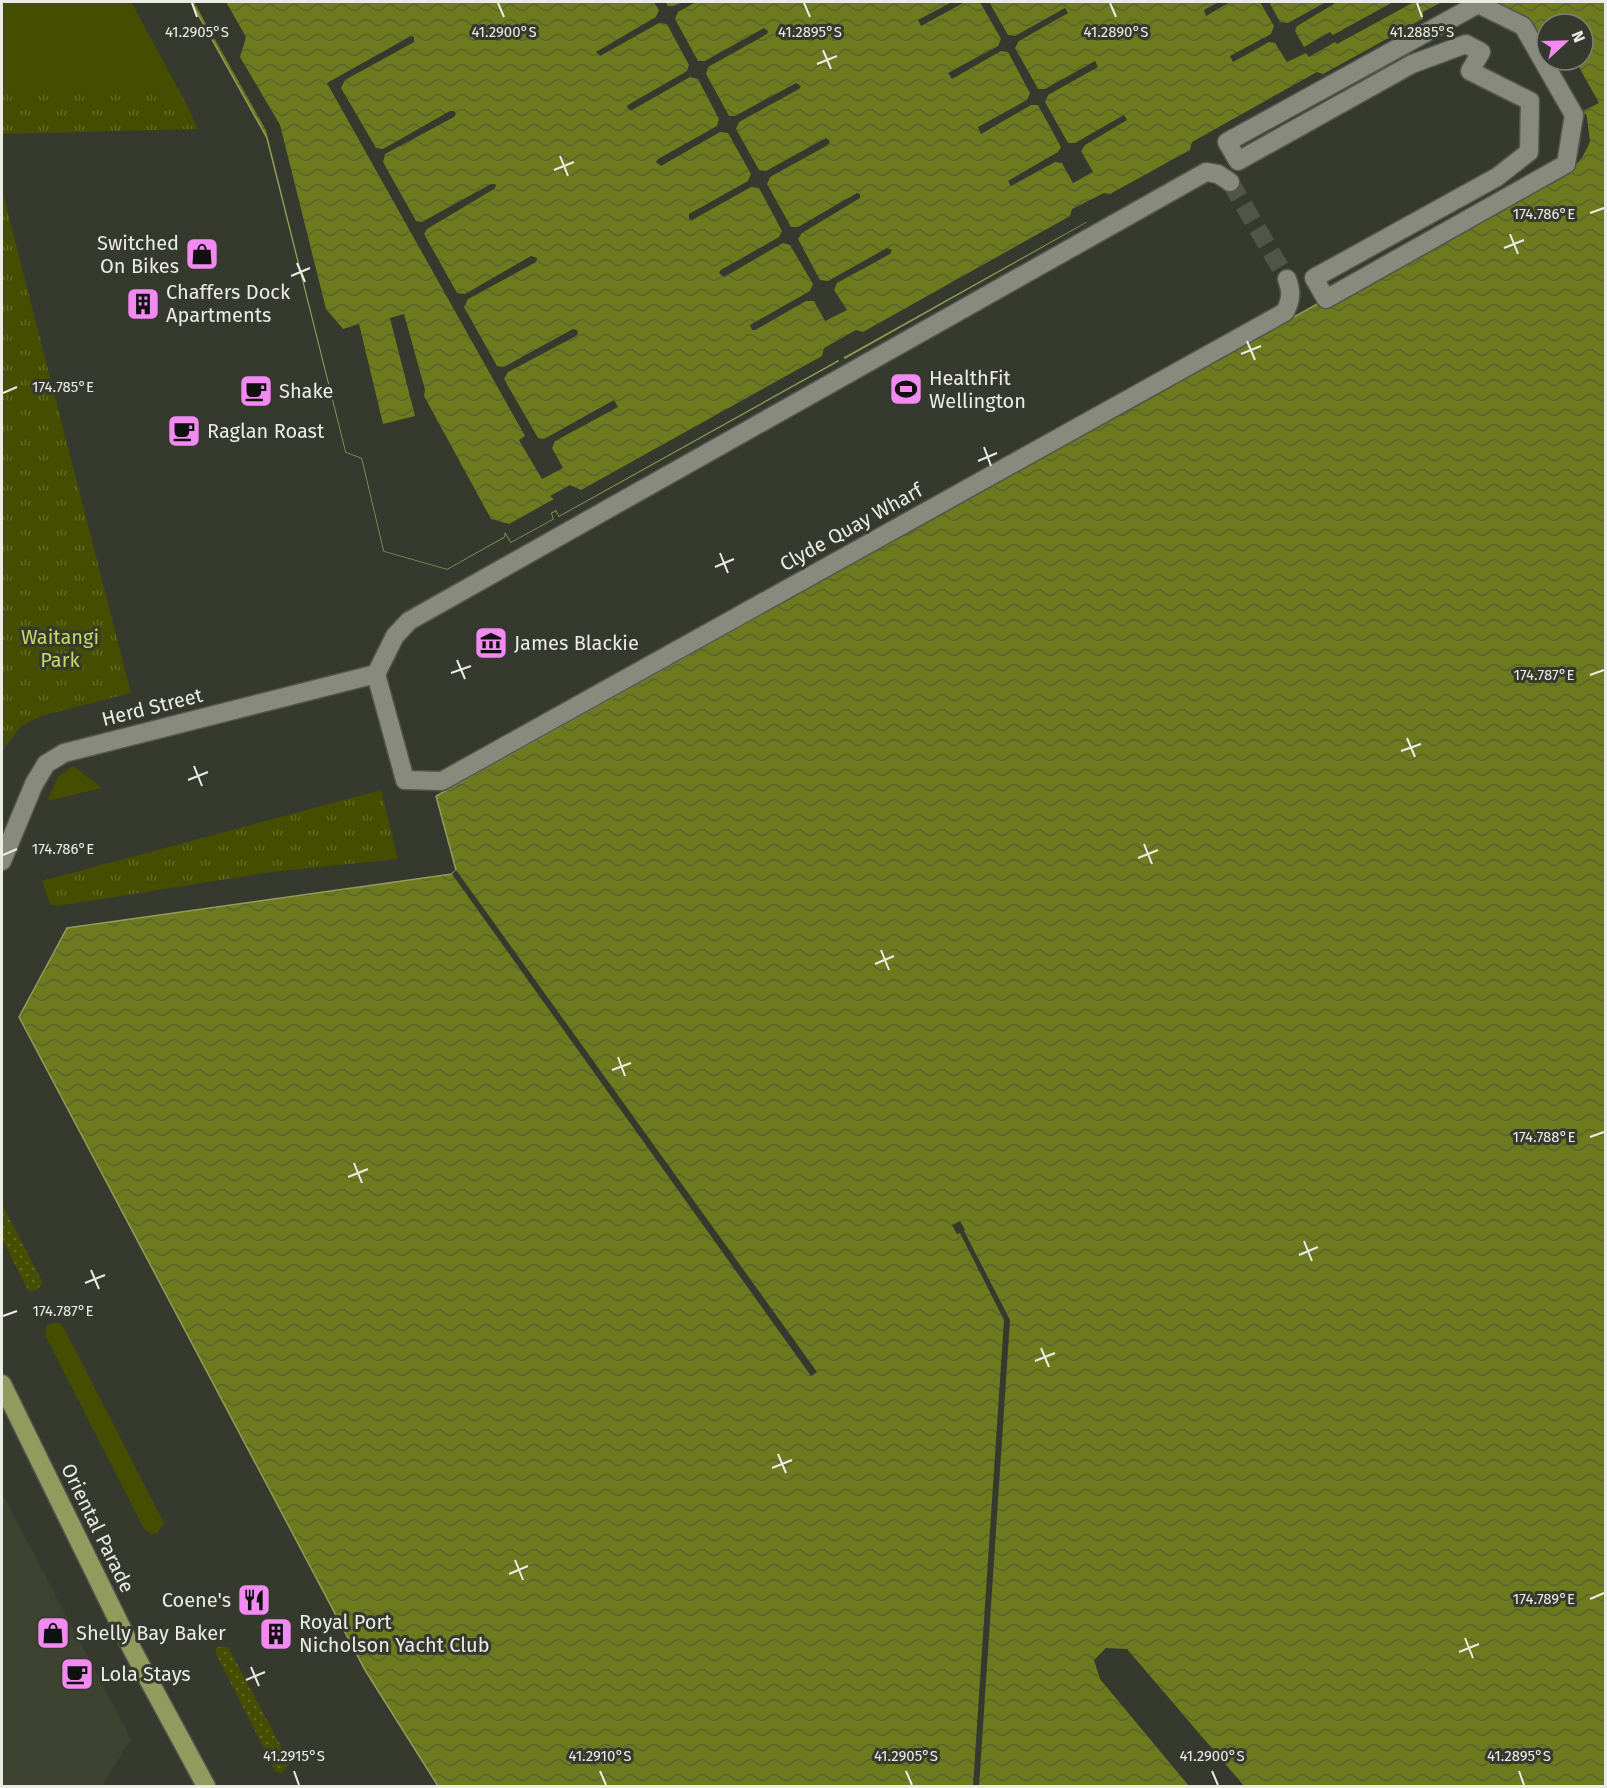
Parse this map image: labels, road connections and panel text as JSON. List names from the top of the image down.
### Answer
{
  "streets": {
    "main road": ["Oriental Parade"],
    "street": ["Clyde Quay Wharf", "Herd Street"]
  },
  "crossings": [
    ["Clyde Quay Wharf", "Herd Street"]
  ],
  "parks": ["Waitangi Park"],
  "places": {
    "shop": ["Switched On Bikes", "Shelly Bay Baker"],
    "building": ["Chaffers Dock Apartments", "Royal Port Nicholson Yacht Club"],
    "sports": ["HealthFit Wellington"],
    "cafe": ["Shake", "Raglan Roast", "Lola Stays"],
    "museum": ["James Blackie"],
    "restaurant": ["Coene's"]
  },
  "north": "right",
  "coordinates": [
    "41.2885°S",
    "41.2905°S",
    "41.2900°S",
    "41.2895°S",
    "41.2890°S",
    "174.786°E",
    "174.785°E",
    "174.787°E",
    "174.788°E",
    "174.789°E",
    "41.2915°S",
    "41.2910°S"
  ]
}
